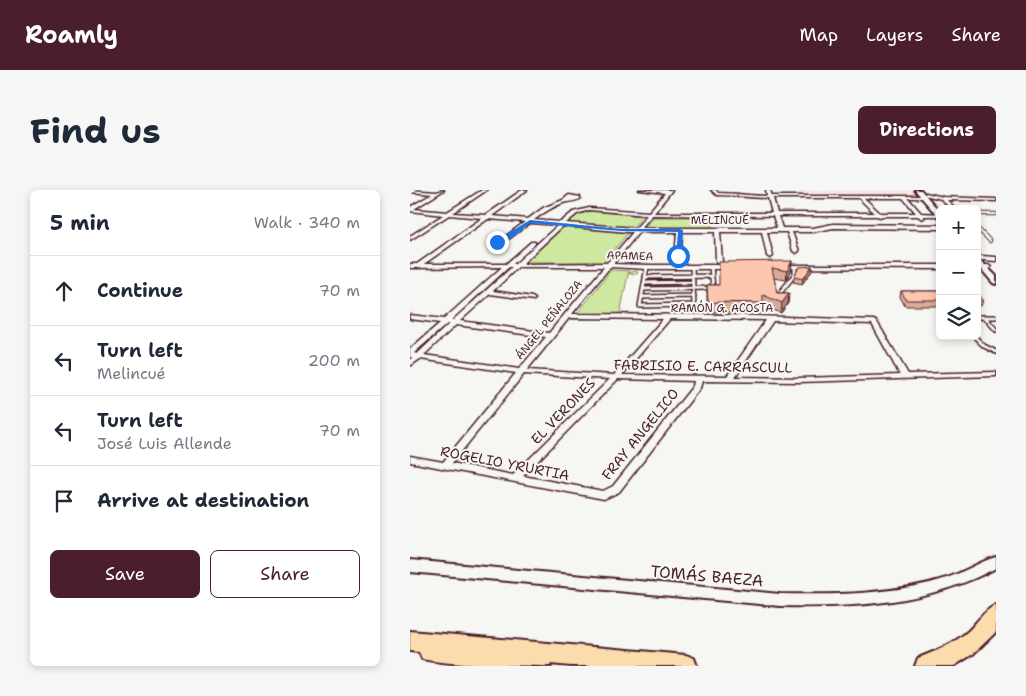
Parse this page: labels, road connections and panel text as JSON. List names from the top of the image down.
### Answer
{
  "streets": {
    "street": [
      "MELINCUÉ",
      "APAMEA",
      "RAMÓN G. ACOSTA",
      "ÁNGEL PEÑALOZA",
      "FABRISIO E. CARRASCULL",
      "EL VERONES",
      "FRAY ANGELICO",
      "ROGELIO YRURTIA",
      "TOMÁS BAEZA"
    ]
  },
  "crossings": [
    ["MELINCUÉ", "ÁNGEL PEÑALOZA"],
    ["APAMEA", "ÁNGEL PEÑALOZA"],
    ["RAMÓN G. ACOSTA", "ÁNGEL PEÑALOZA"],
    ["RAMÓN G. ACOSTA", "FABRISIO E. CARRASCULL"],
    ["RAMÓN G. ACOSTA", "EL VERONES"],
    ["ÁNGEL PEÑALOZA", "FABRISIO E. CARRASCULL"],
    ["ÁNGEL PEÑALOZA", "ROGELIO YRURTIA"],
    ["FABRISIO E. CARRASCULL", "EL VERONES"],
    ["FABRISIO E. CARRASCULL", "FRAY ANGELICO"],
    ["EL VERONES", "ROGELIO YRURTIA"],
    ["FRAY ANGELICO", "ROGELIO YRURTIA"]
  ],
  "page": {
    "header": "Roamly",
    "nav": ["Map", "Layers", "Share"],
    "buttons": [
      "Directions",
      ["Save", "Share"]
    ],
    "title": "Find us",
    "heading": ["5 min", "Walk · 340 m"],
    "map_buttons": ["+", "−"],
    "list": [
      ["Continue", "70 m"],
      ["Turn left", "Melincué", "200 m"],
      ["Turn left", "José Luis Allende", "70 m"],
      "Arrive at destination"
    ]
  }
}
